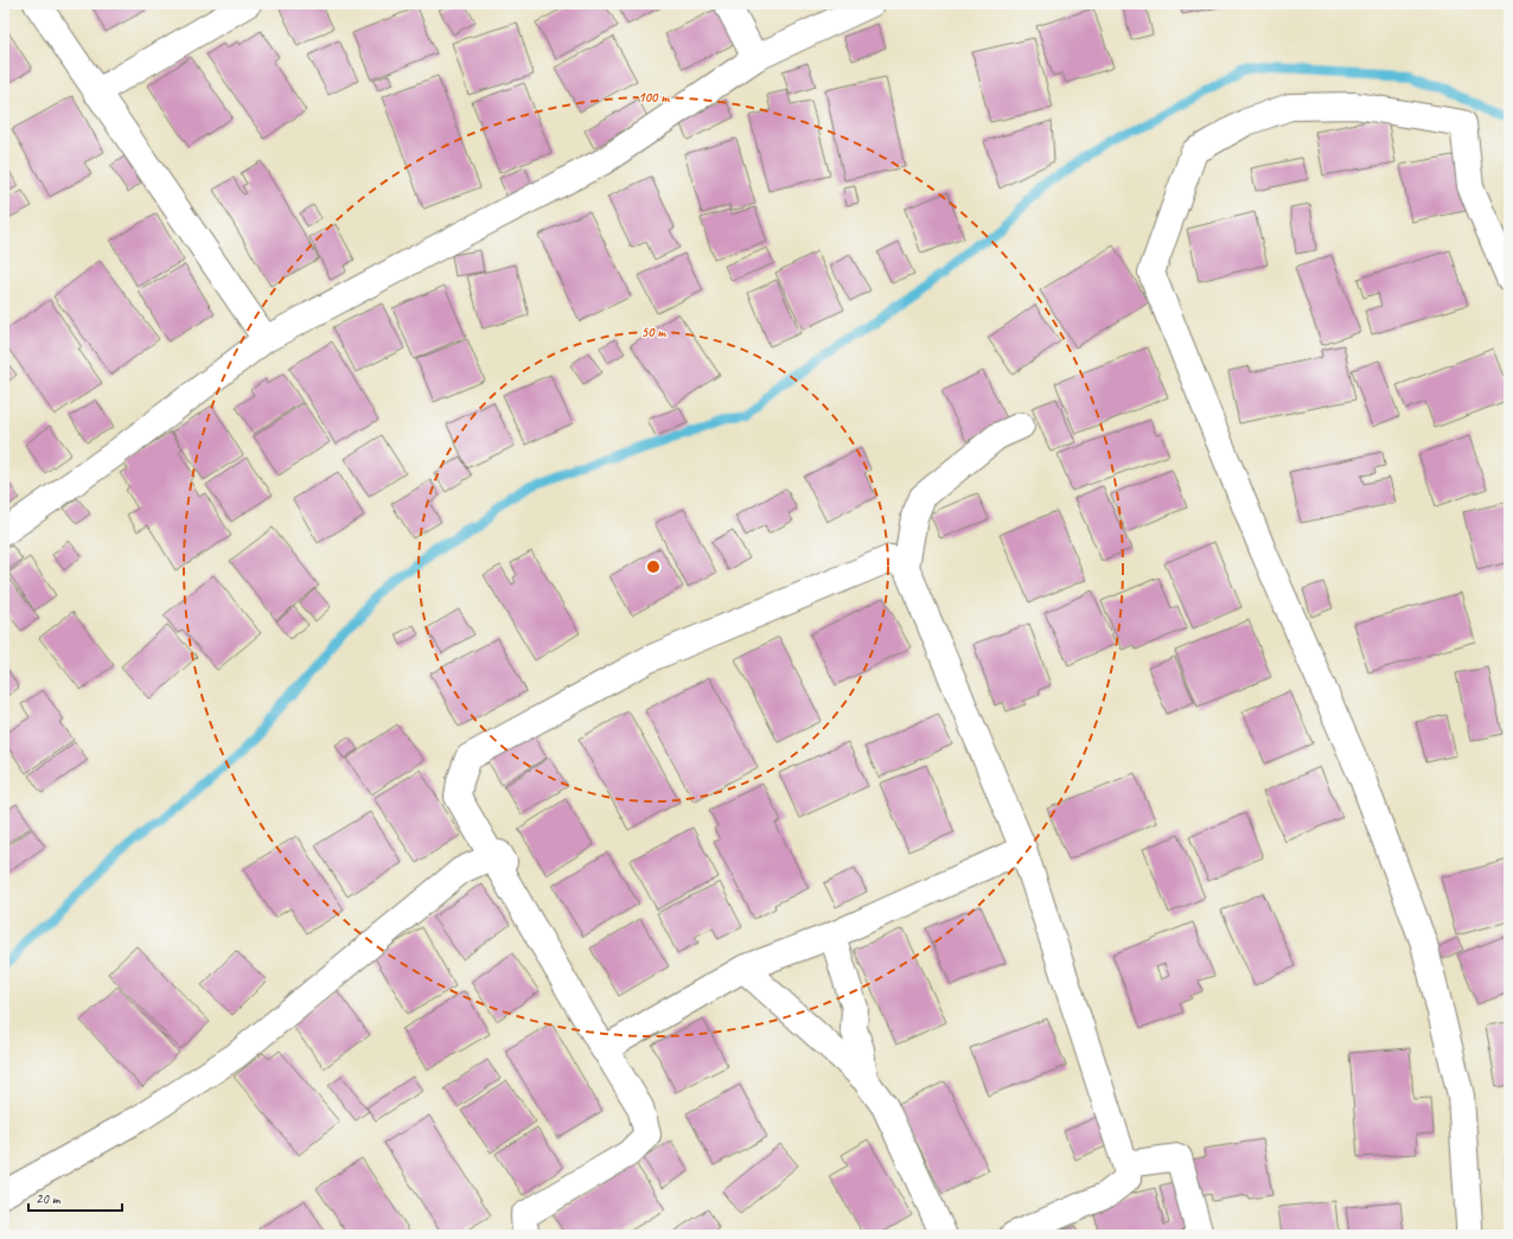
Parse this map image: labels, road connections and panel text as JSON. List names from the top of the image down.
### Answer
{
  "scale_bar": "20 m",
  "rings": ["100 m", "50 m"]
}
